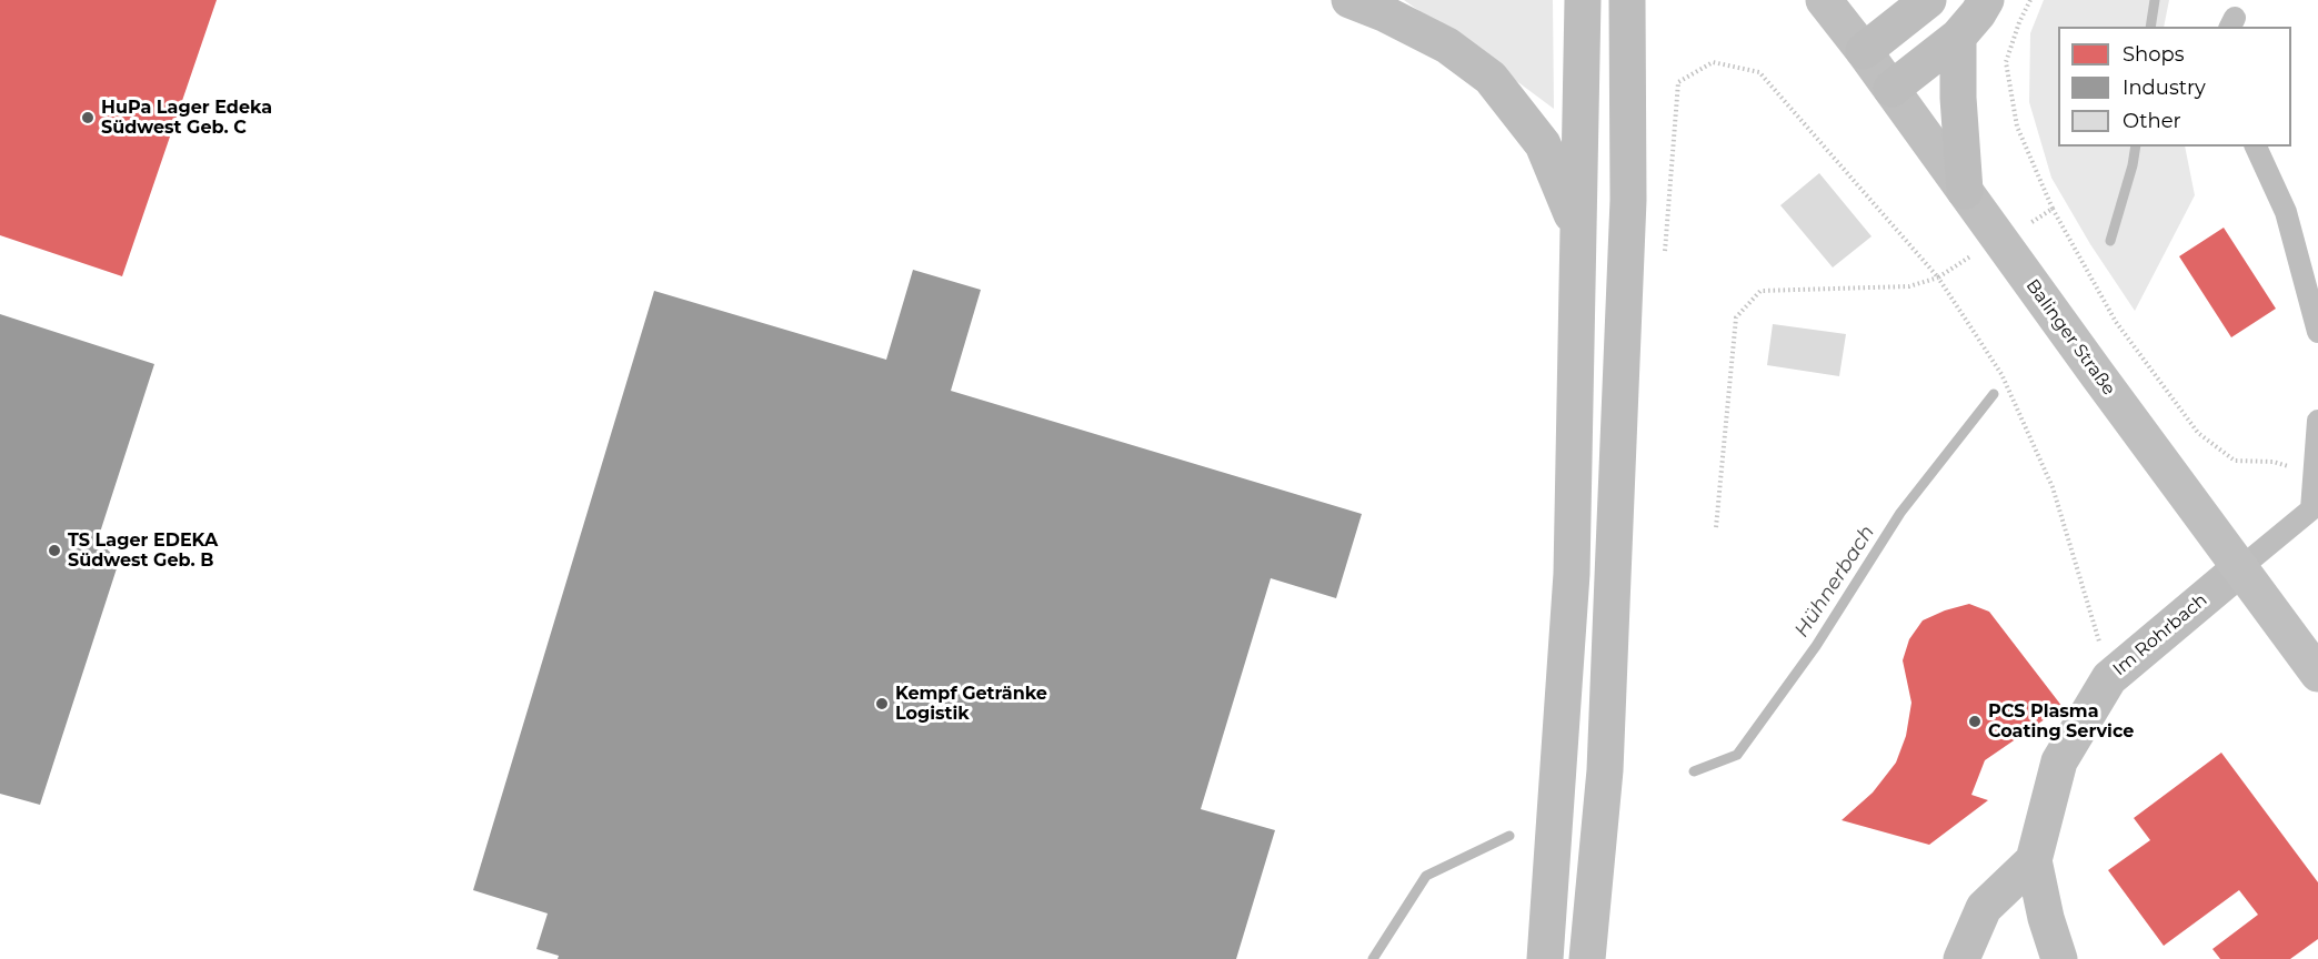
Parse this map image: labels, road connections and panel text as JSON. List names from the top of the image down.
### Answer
{
  "streets": {
    "main road": ["Balinger Straße", "Im Rohrbach"]
  },
  "crossings": [
    ["Balinger Straße", "Im Rohrbach"]
  ],
  "water": ["Hühnerbach"],
  "places": [
    "HuPa Lager Edeka Südwest Geb. C",
    "TS Lager EDEKA Südwest Geb. B",
    "Kempf Getränke Logistik",
    "PCS Plasma Coating Service"
  ],
  "legend": ["Shops", "Industry", "Other"]
}
